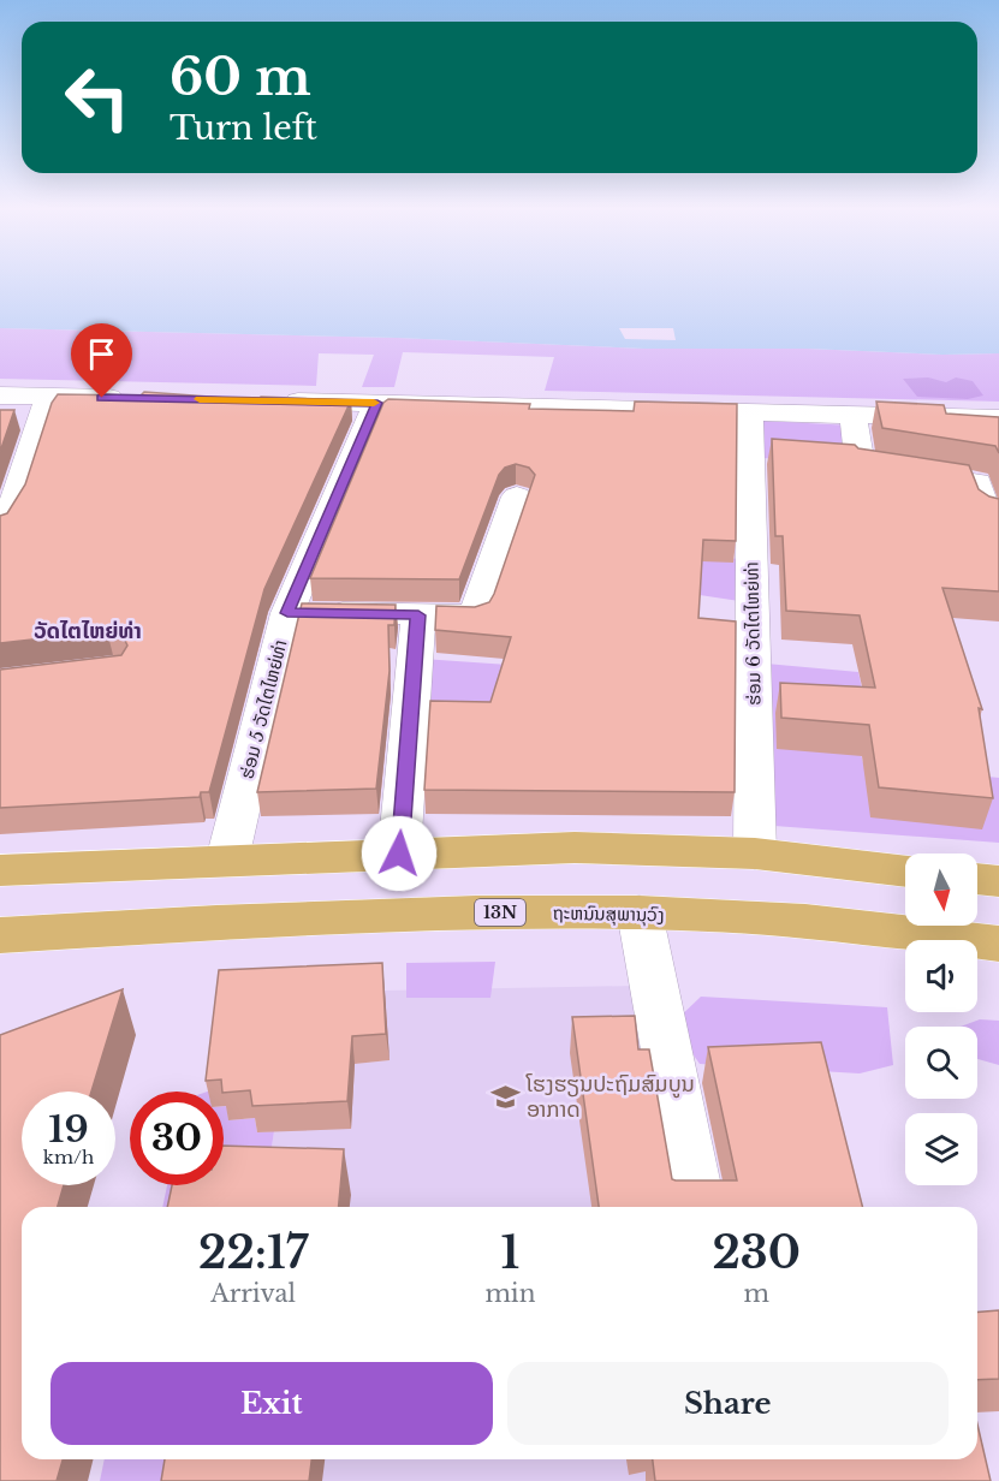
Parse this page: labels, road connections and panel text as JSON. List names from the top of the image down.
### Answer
{
  "streets": {
    "highway": ["13N", "ຖະຫນົນສຸພານຸວົງ"],
    "street": ["ຮ່ອມ 6 ວັດໄຕໄຫຍ່ທ່າ", "ຮ່ອມ 5 ວັດໄຕໄຫຍ່ທ່າ"]
  },
  "districts": ["ວັດໄຕໄຫຍ່ທ່າ"],
  "places": {
    "school or university": ["ໂຮງຮຽນປະຖົມສົມບູນ ອາກາດ"]
  },
  "north": "bottom",
  "page": {
    "turn": ["60 m", "Turn left"],
    "speed": "19 km/h",
    "limit": "30",
    "eta": [
      "22:17",
      "Arrival",
      "1",
      "min",
      "230",
      "m"
    ],
    "buttons": ["Exit", "Share"]
  }
}
